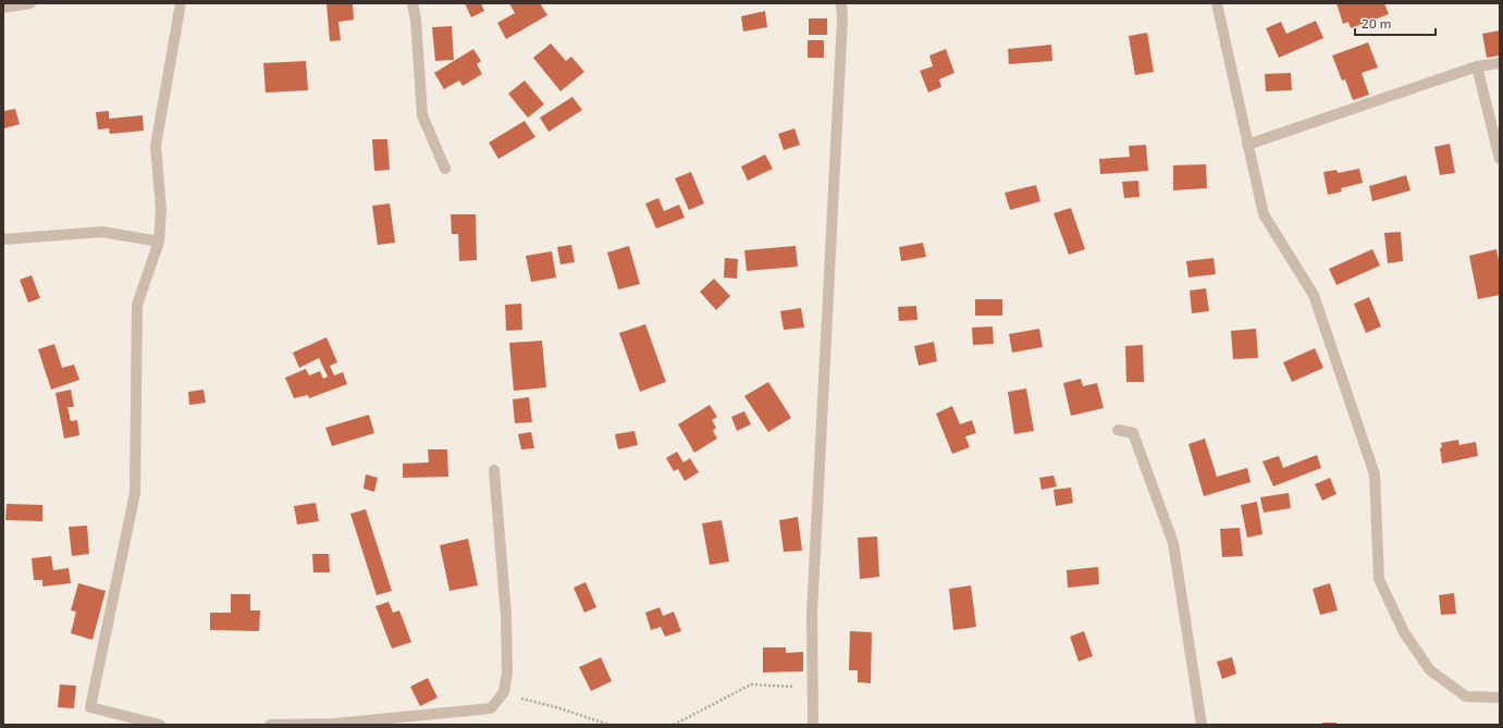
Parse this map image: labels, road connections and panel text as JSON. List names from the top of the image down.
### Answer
{
  "scale_bar": "20 m"
}
